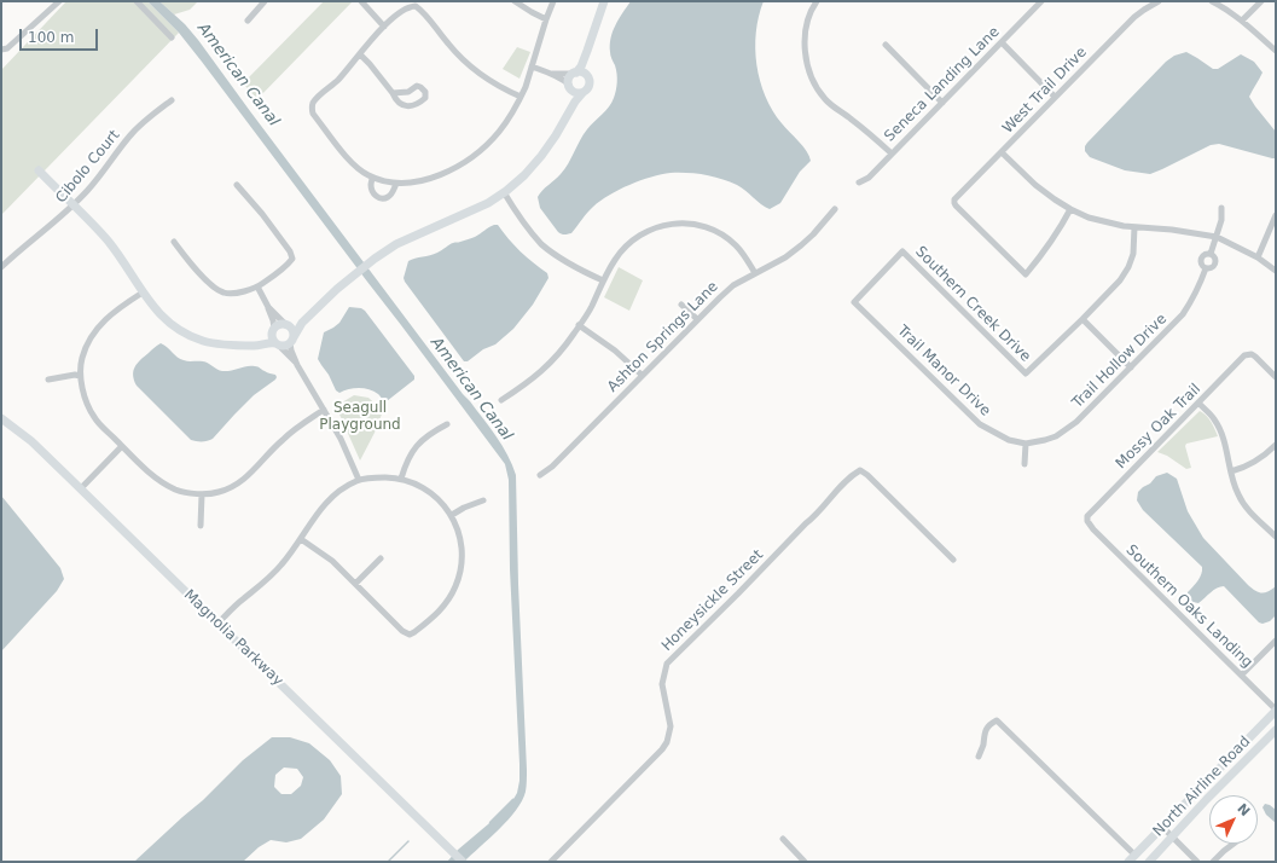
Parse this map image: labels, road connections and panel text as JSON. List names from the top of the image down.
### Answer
{
  "streets": {
    "street": [
      "Seneca Landing Lane",
      "West Trail Drive",
      "Cibolo Court",
      "Southern Creek Drive",
      "Ashton Springs Lane",
      "Trail Hollow Drive",
      "Trail Manor Drive",
      "Mossy Oak Trail",
      "Honeysickle Street",
      "Southern Oaks Landing",
      "Magnolia Parkway",
      "North Airline Road"
    ]
  },
  "crossings": [
    ["Southern Creek Drive", "Trail Manor Drive"],
    ["Trail Hollow Drive", "Trail Manor Drive"],
    ["Mossy Oak Trail", "Southern Oaks Landing"],
    ["Southern Oaks Landing", "North Airline Road"]
  ],
  "water": ["American Canal"],
  "parks": ["Seagull Playground"],
  "scale_bar": "100 m",
  "north": "top right"
}
